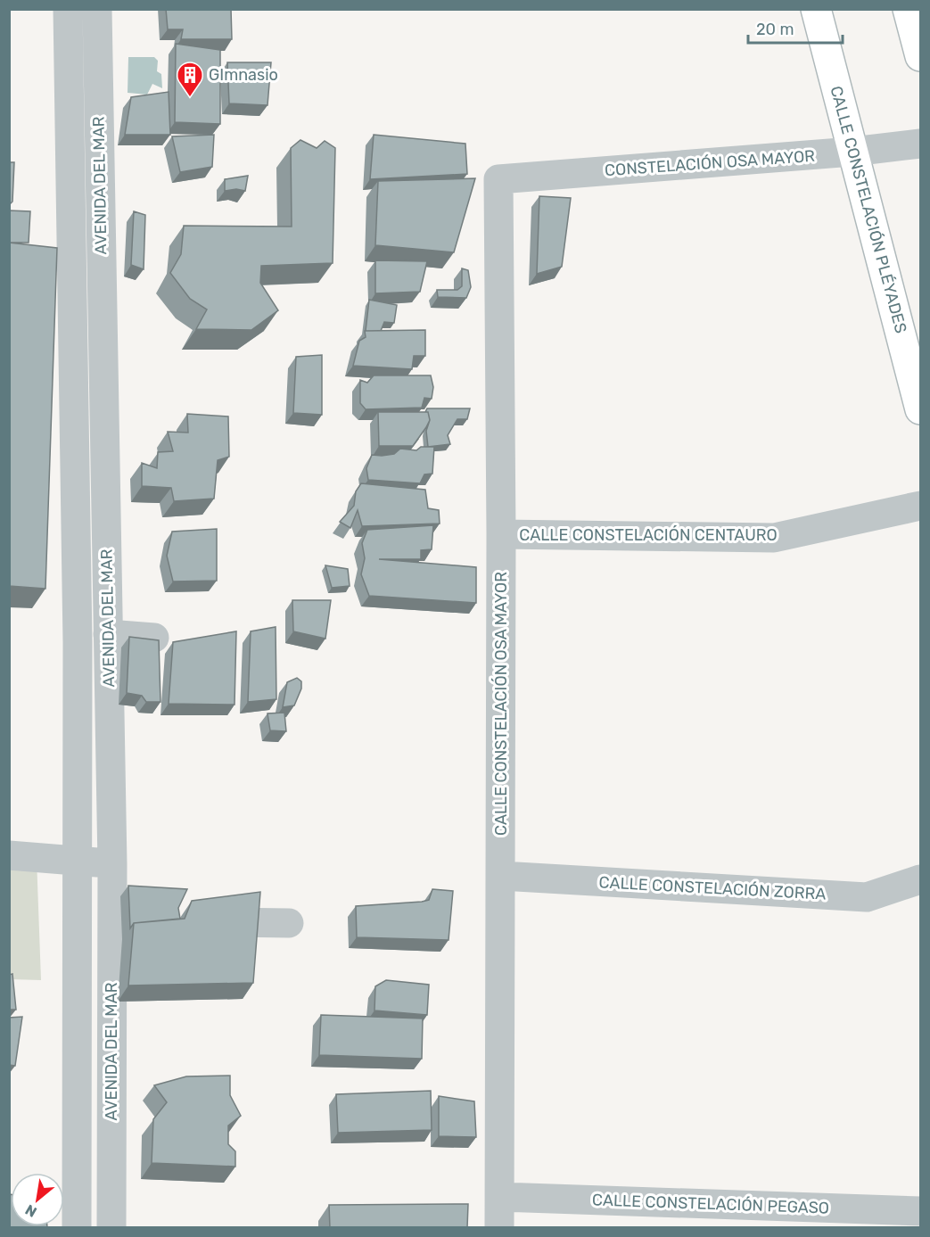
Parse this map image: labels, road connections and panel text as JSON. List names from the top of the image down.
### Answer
{
  "streets": {
    "main road": ["CALLE CONSTELACIÓN PLÉYADES"],
    "street": [
      "CONSTELACIÓN OSA MAYOR",
      "AVENIDA DEL MAR",
      "CALLE CONSTELACIÓN CENTAURO",
      "CALLE CONSTELACIÓN OSA MAYOR",
      "CALLE CONSTELACIÓN ZORRA",
      "CALLE CONSTELACIÓN PEGASO"
    ]
  },
  "crossings": [
    ["CONSTELACIÓN OSA MAYOR", "CALLE CONSTELACIÓN PLÉYADES"],
    ["CONSTELACIÓN OSA MAYOR", "CALLE CONSTELACIÓN OSA MAYOR"],
    ["CALLE CONSTELACIÓN CENTAURO", "CALLE CONSTELACIÓN OSA MAYOR"],
    ["CALLE CONSTELACIÓN OSA MAYOR", "CALLE CONSTELACIÓN ZORRA"],
    ["CALLE CONSTELACIÓN OSA MAYOR", "CALLE CONSTELACIÓN PEGASO"]
  ],
  "places": {
    "building": ["GImnasio"]
  },
  "scale_bar": "20 m",
  "north": "bottom left"
}
